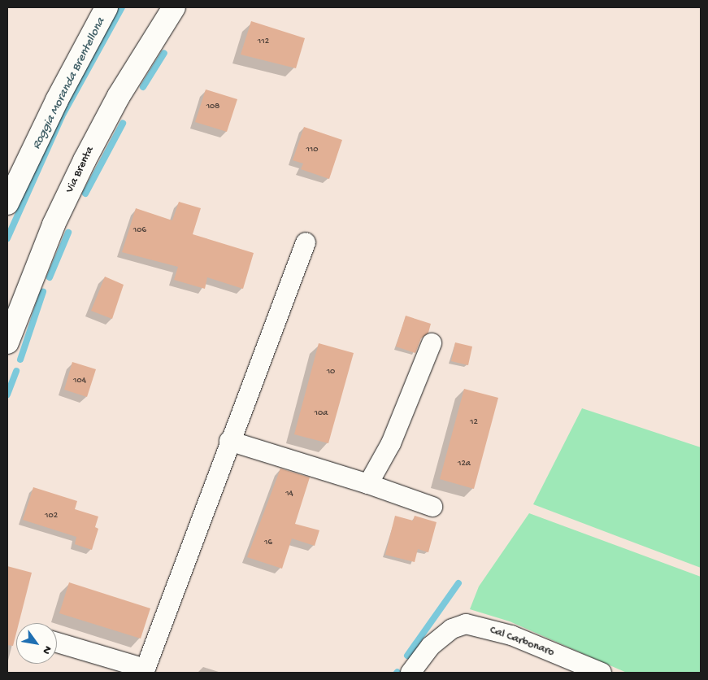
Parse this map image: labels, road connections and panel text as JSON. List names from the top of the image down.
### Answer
{
  "streets": {
    "main road": ["Via Brenta"],
    "street": ["Cal Carbonaro"]
  },
  "water": ["Roggia Moranda Brentellona"],
  "house_numbers": [
    "112",
    "108",
    "110",
    "106",
    "10",
    "104",
    "10a",
    "12",
    "12a",
    "14",
    "102",
    "16"
  ],
  "north": "bottom right"
}
